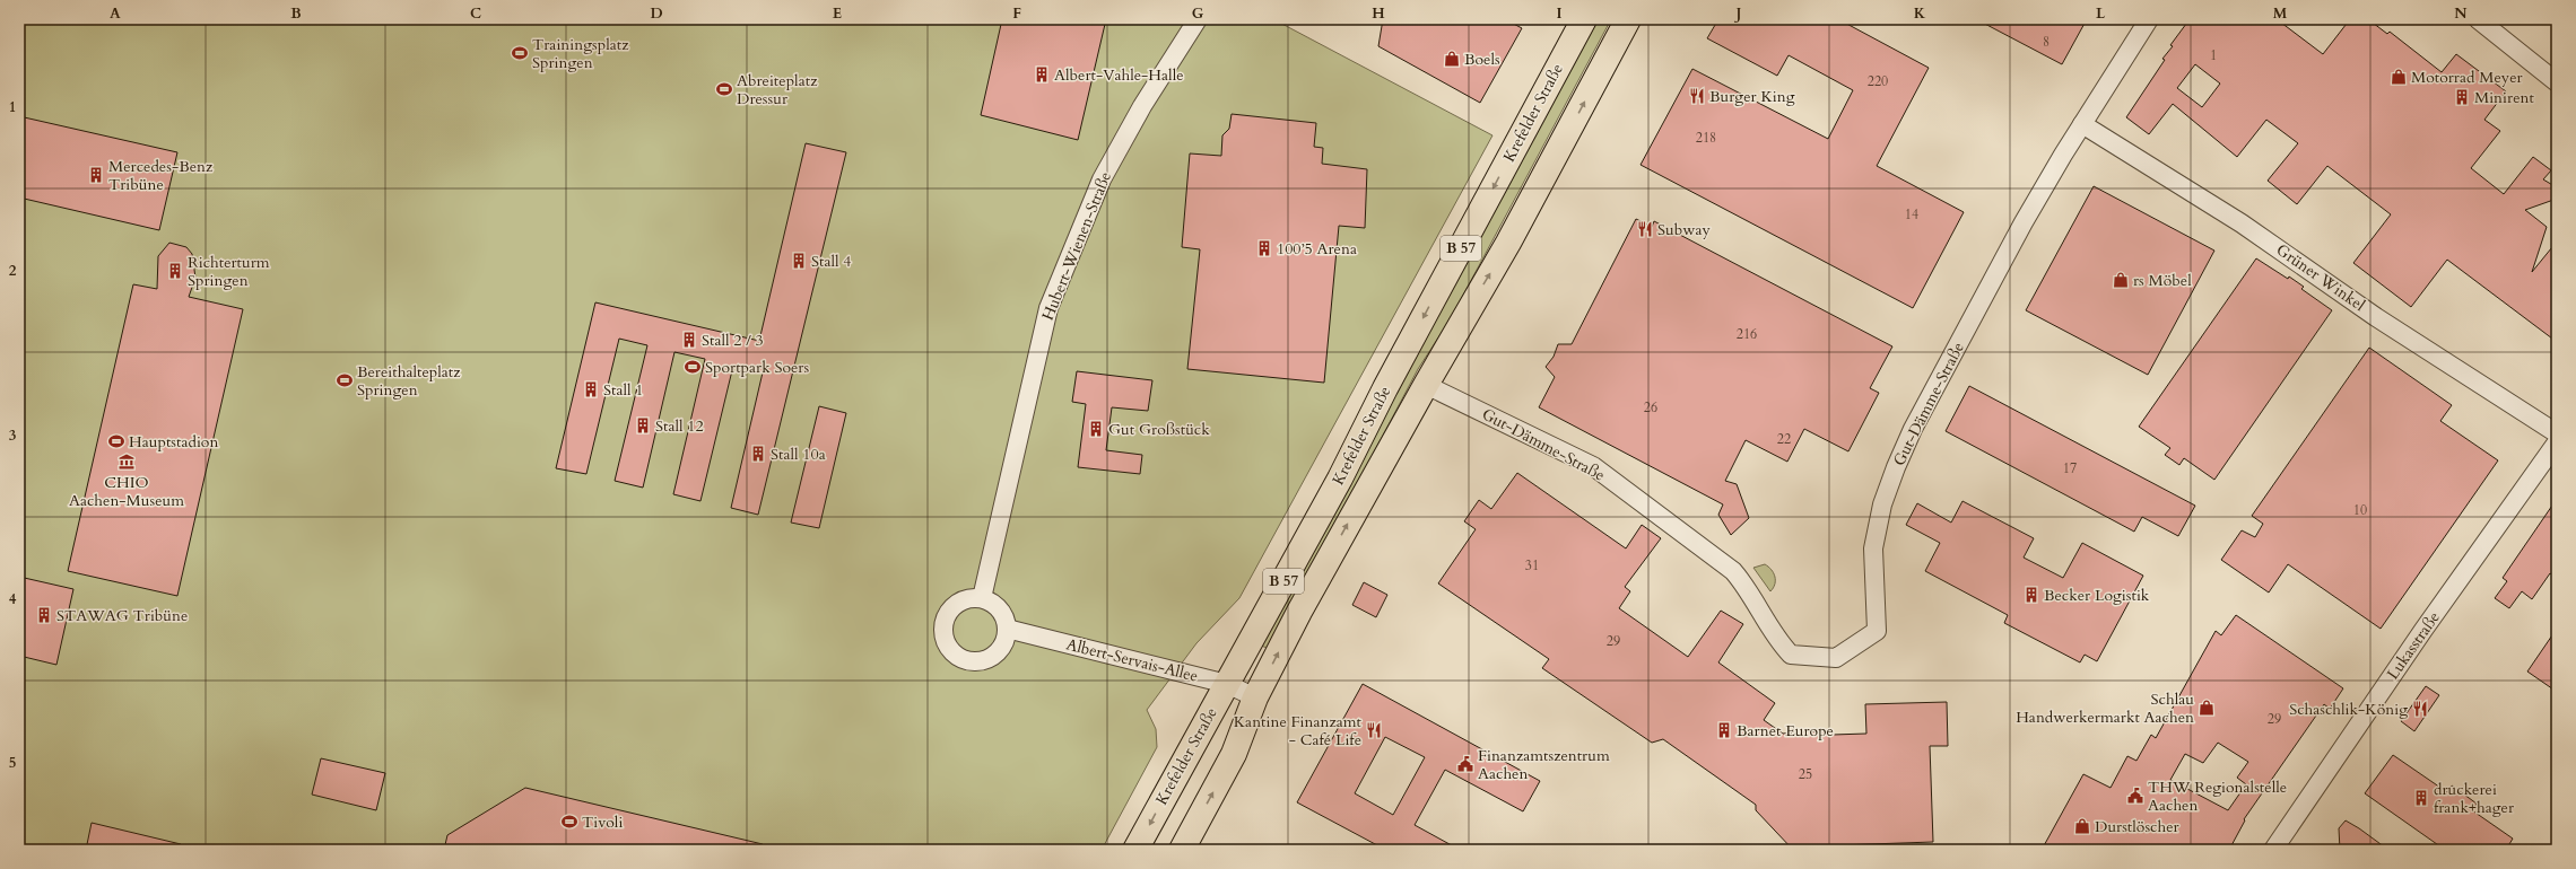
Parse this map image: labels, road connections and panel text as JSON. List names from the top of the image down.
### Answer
{
  "streets": {
    "main road": ["Krefelder Straße", "B 57"],
    "street": [
      "Hubert-Wienen-Straße",
      "Grüner Winkel",
      "Gut-Dämme-Straße",
      "Lukasstraße",
      "Albert-Servais-Allee"
    ]
  },
  "crossings": [
    ["Krefelder Straße", "Gut-Dämme-Straße"],
    ["Krefelder Straße", "Albert-Servais-Allee"],
    ["Hubert-Wienen-Straße", "Albert-Servais-Allee"],
    ["Grüner Winkel", "Gut-Dämme-Straße"]
  ],
  "places": {
    "sports": [
      "Trainingsplatz Springen",
      "Abreiteplatz Dressur",
      "Sportpark Soers",
      "Bereithalteplatz Springen",
      "Hauptstadion",
      "Tivoli"
    ],
    "shop": [
      "Boels",
      "Motorrad Meyer",
      "rs Möbel",
      "Schlau Handwerkermarkt Aachen",
      "Durstlöscher"
    ],
    "building": [
      "Albert-Vahle-Halle",
      "Minirent",
      "Mercedes-Benz Tribüne",
      "100’5 Arena",
      "Stall 4",
      "Richterturm Springen",
      "Stall 2 / 3",
      "Stall 1",
      "Stall 12",
      "Gut Großstück",
      "Stall 10a",
      "Becker Logistik",
      "STAWAG Tribüne",
      "Barnet Europe",
      "druckerei frank+hager"
    ],
    "restaurant": [
      "Burger King",
      "Subway",
      "Schaschlik-König",
      "Kantine Finanzamt - Café Life"
    ],
    "museum": ["CHIO Aachen-Museum"],
    "public building": ["Finanzamtszentrum Aachen", "THW Regionalstelle Aachen"]
  },
  "house_numbers": [
    "8",
    "1",
    "220",
    "218",
    "14",
    "216",
    "26",
    "22",
    "17",
    "10",
    "31",
    "29",
    "29",
    "25"
  ],
  "grid": {
    "columns": [
      "A",
      "B",
      "C",
      "D",
      "E",
      "F",
      "G",
      "H",
      "I",
      "J",
      "K",
      "L",
      "M",
      "N"
    ],
    "rows": [
      "1",
      "2",
      "3",
      "4",
      "5"
    ]
  }
}
